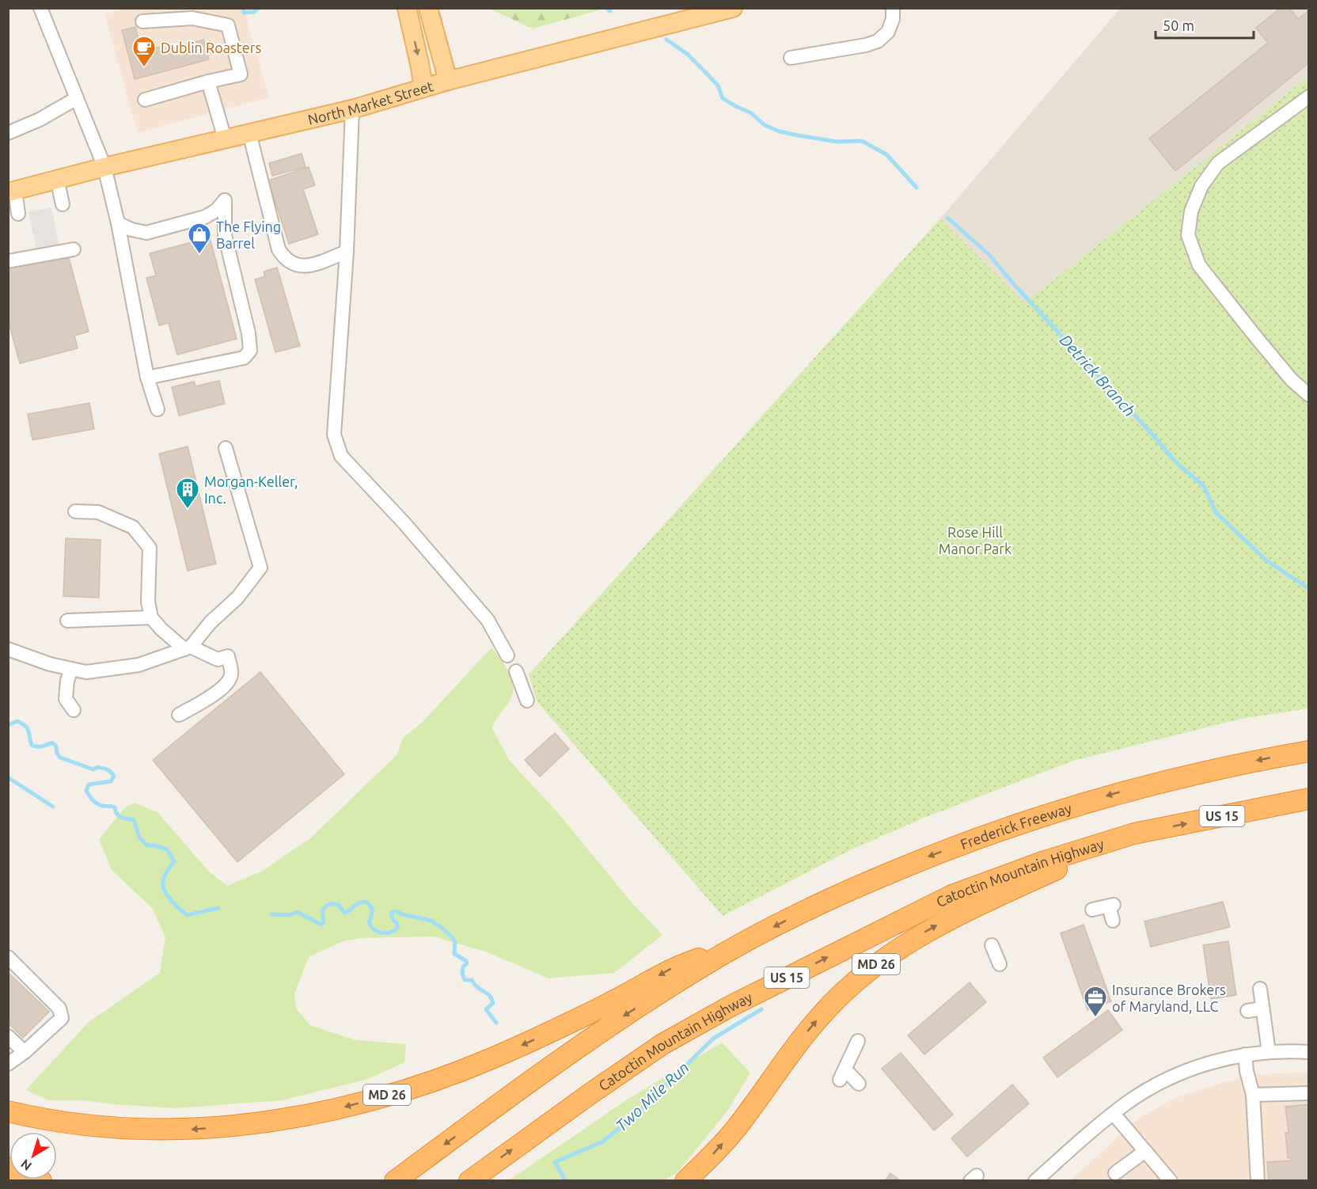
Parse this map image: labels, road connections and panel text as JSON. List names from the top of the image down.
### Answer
{
  "streets": {
    "highway": [
      "US 15",
      "Frederick Freeway",
      "Catoctin Mountain Highway",
      "MD 26"
    ],
    "main road": ["North Market Street"]
  },
  "crossings": [
    ["US 15", "Catoctin Mountain Highway"],
    ["US 15", "MD 26"],
    ["Frederick Freeway", "MD 26"],
    ["Catoctin Mountain Highway", "MD 26"]
  ],
  "water": ["Detrick Branch", "Two Mile Run"],
  "parks": ["Rose Hill Manor Park"],
  "places": {
    "cafe": ["Dublin Roasters"],
    "shop": ["The Flying Barrel"],
    "building": ["Morgan-Keller, Inc."],
    "office": ["Insurance Brokers of Maryland, LLC"]
  },
  "scale_bar": "50 m",
  "north": "bottom left"
}
